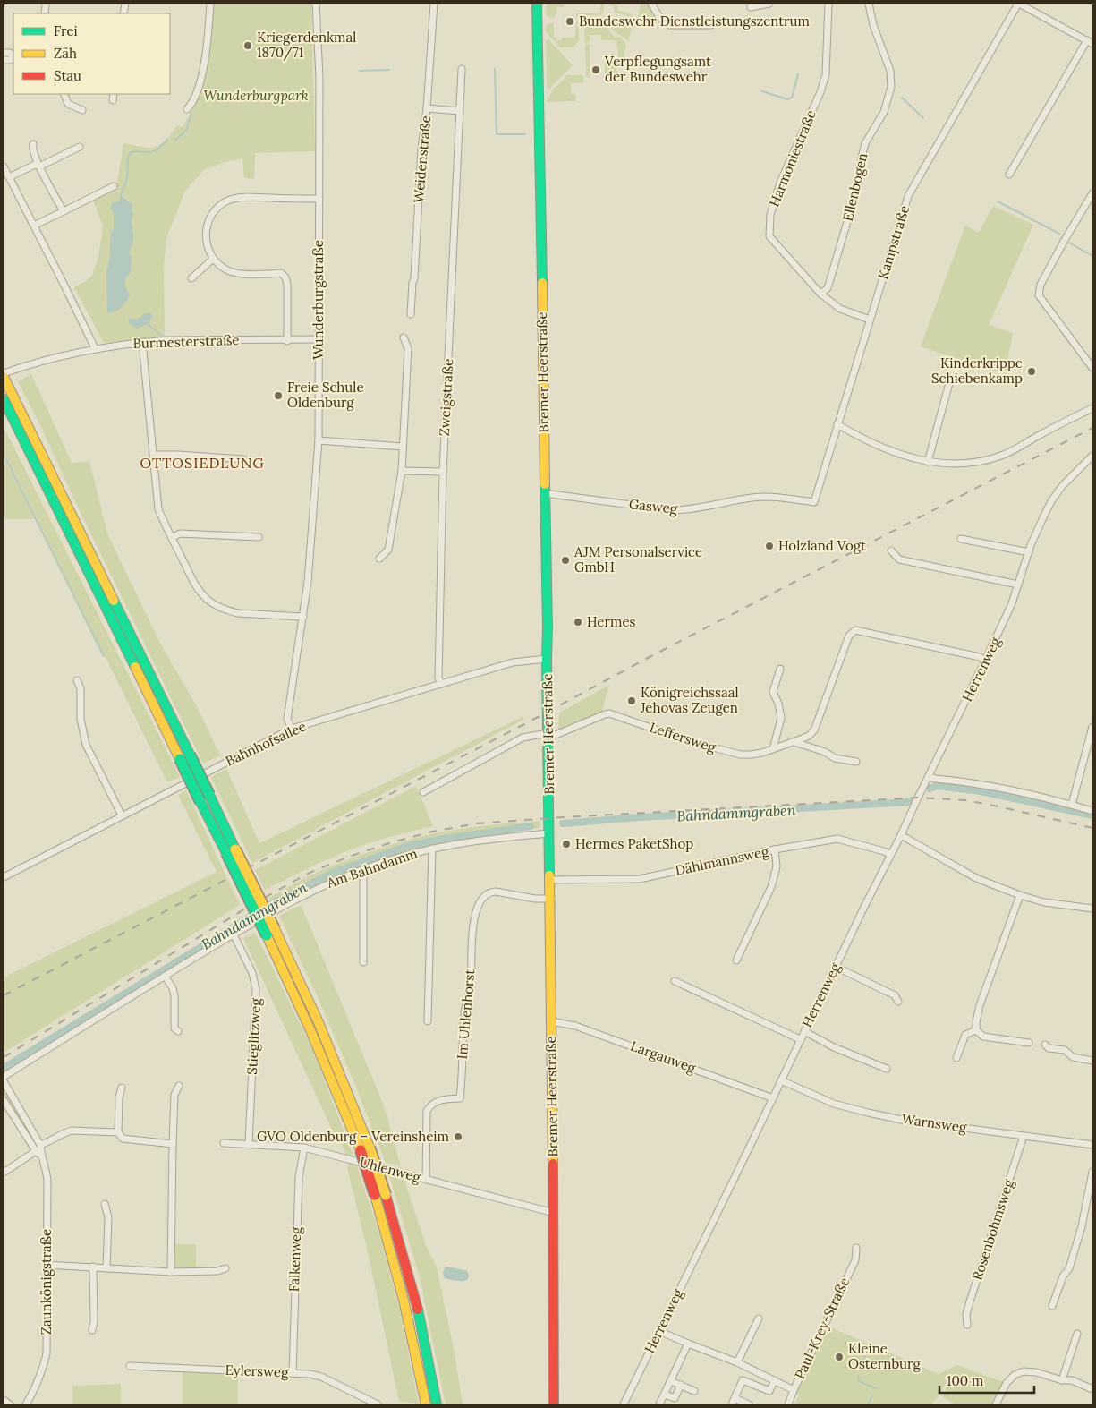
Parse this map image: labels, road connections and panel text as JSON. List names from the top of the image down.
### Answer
{
  "streets": {
    "main road": ["Bremer Heerstraße"],
    "street": [
      "Harmoniestraße",
      "Weidenstraße",
      "Ellenbogen",
      "Kampstraße",
      "Wunderburgstraße",
      "Burmesterstraße",
      "Zweigstraße",
      "Gasweg",
      "Herrenweg",
      "Leffersweg",
      "Bahnhofsallee",
      "Dählmannsweg",
      "Am Bahndamm",
      "Im Uhlenhorst",
      "Stieglitzweg",
      "Largauweg",
      "Warnsweg",
      "Uhlenweg",
      "Rosenbohmsweg",
      "Falkenweg",
      "Zaunkönigstraße",
      "Paul-Krey-Straße",
      "Eylersweg"
    ]
  },
  "crossings": [
    ["Harmoniestraße", "Ellenbogen"],
    ["Harmoniestraße", "Kampstraße"],
    ["Kampstraße", "Gasweg"],
    ["Wunderburgstraße", "Burmesterstraße"],
    ["Wunderburgstraße", "Bahnhofsallee"],
    ["Bremer Heerstraße", "Gasweg"],
    ["Bremer Heerstraße", "Leffersweg"],
    ["Bremer Heerstraße", "Bahnhofsallee"],
    ["Bremer Heerstraße", "Dählmannsweg"],
    ["Bremer Heerstraße", "Am Bahndamm"],
    ["Bremer Heerstraße", "Im Uhlenhorst"],
    ["Bremer Heerstraße", "Largauweg"],
    ["Bremer Heerstraße", "Uhlenweg"],
    ["Zweigstraße", "Bahnhofsallee"],
    ["Herrenweg", "Leffersweg"],
    ["Herrenweg", "Dählmannsweg"],
    ["Herrenweg", "Largauweg"],
    ["Herrenweg", "Warnsweg"],
    ["Herrenweg", "Paul-Krey-Straße"],
    ["Am Bahndamm", "Stieglitzweg"],
    ["Im Uhlenhorst", "Uhlenweg"],
    ["Stieglitzweg", "Uhlenweg"],
    ["Warnsweg", "Rosenbohmsweg"],
    ["Uhlenweg", "Falkenweg"],
    ["Falkenweg", "Eylersweg"]
  ],
  "districts": ["OTTOSIEDLUNG"],
  "water": ["Bahndammgraben"],
  "parks": ["Wunderburgpark"],
  "places": [
    "Bundeswehr Dienstleistungszentrum",
    "Kriegerdenkmal 1870/71",
    "Verpflegungsamt der Bundeswehr",
    "Kinderkrippe Schiebenkamp",
    "Freie Schule Oldenburg",
    "Holzland Vogt",
    "AJM Personalservice GmbH",
    "Hermes",
    "Königreichssaal Jehovas Zeugen",
    "Hermes PaketShop",
    "GVO Oldenburg – Vereinsheim",
    "Kleine Osternburg"
  ],
  "legend": ["Frei", "Zäh", "Stau"],
  "scale_bar": "100 m"
}
